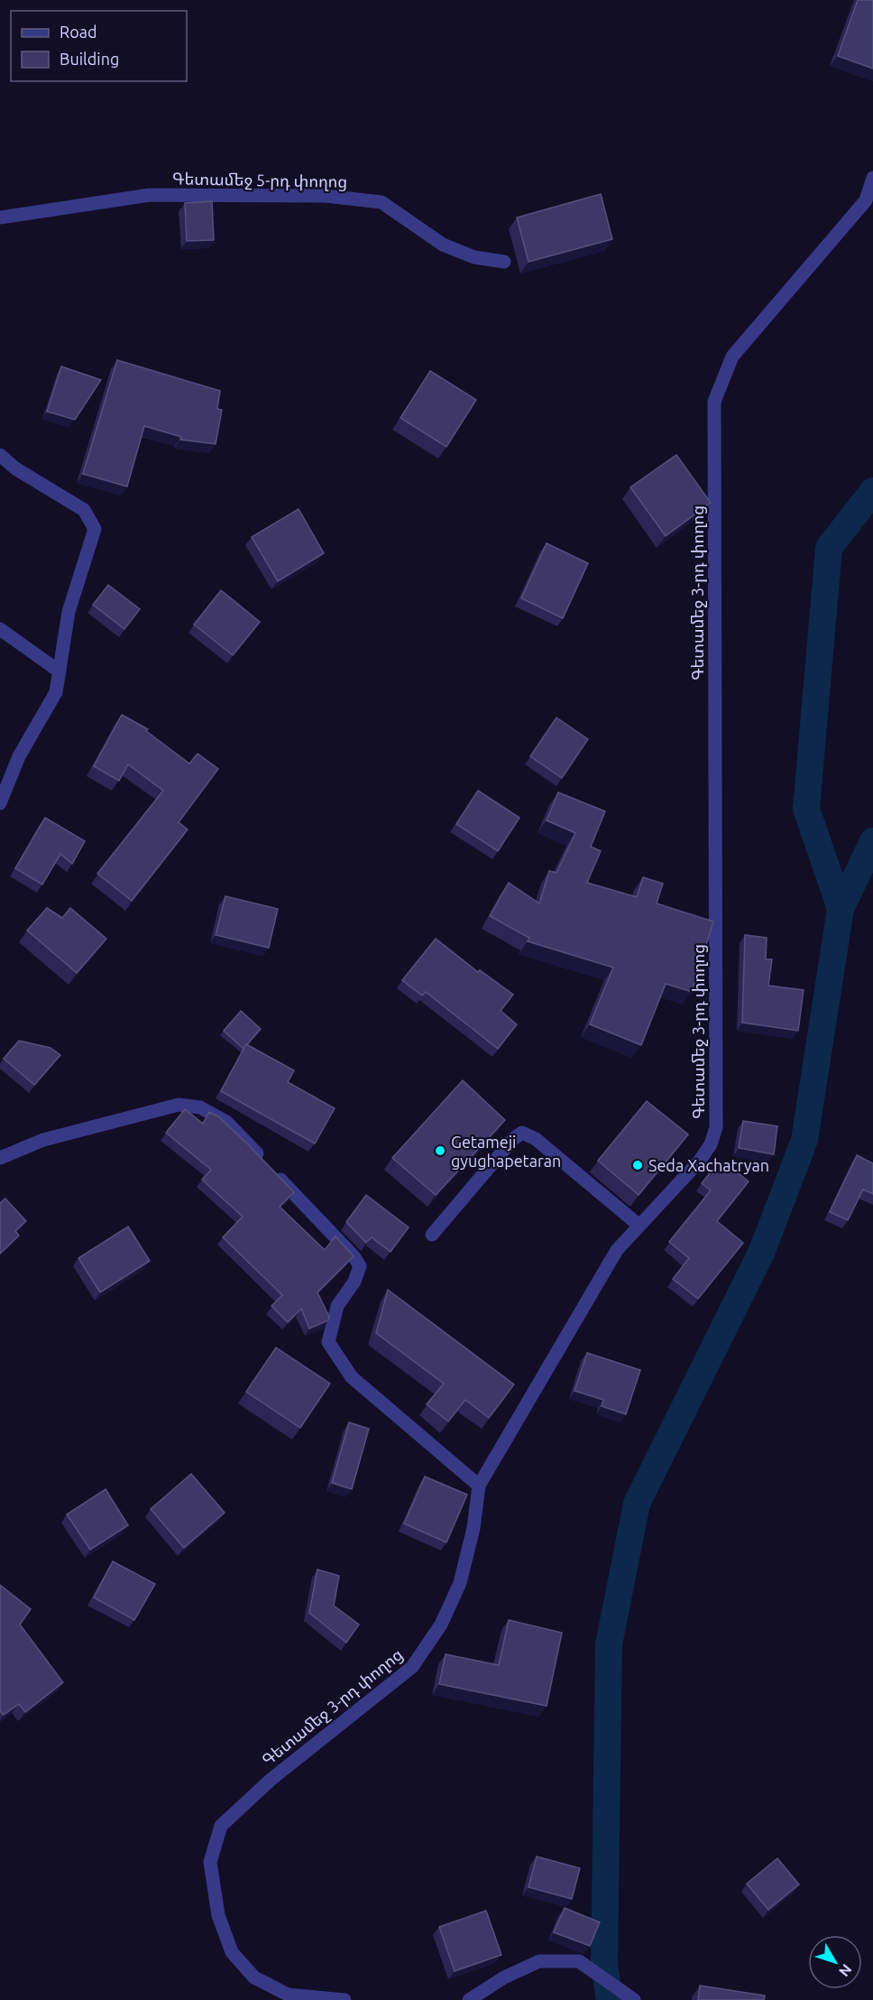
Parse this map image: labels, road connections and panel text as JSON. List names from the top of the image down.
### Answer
{
  "streets": {
    "street": ["Գետամեջ 5-րդ փողոց", "Գետամեջ 3-րդ փողոց"]
  },
  "places": ["Getameji gyughapetaran", "Seda Xachatryan"],
  "legend": ["Road", "Building"],
  "north": "bottom right"
}
